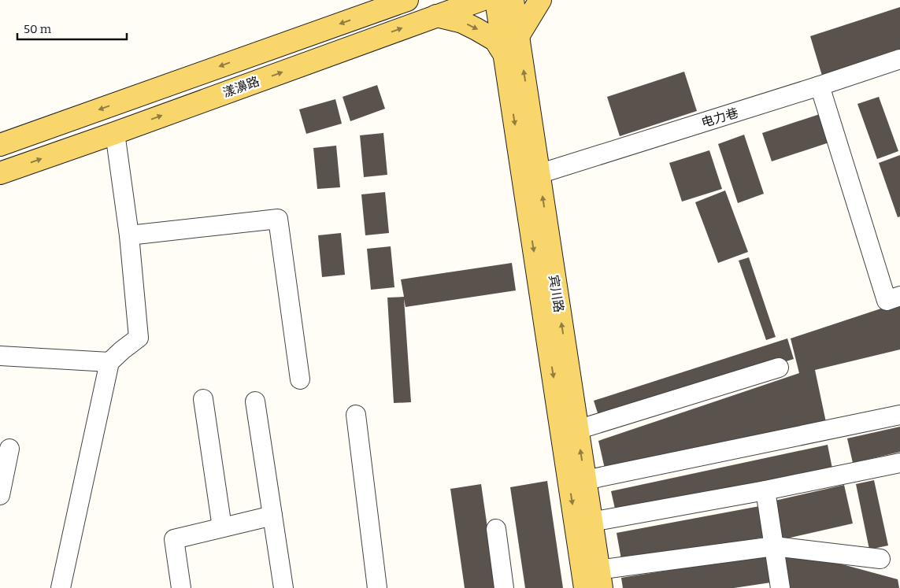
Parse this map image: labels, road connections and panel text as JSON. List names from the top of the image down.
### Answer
{
  "streets": {
    "main road": ["漾濞路", "宾川路"],
    "street": ["电力巷"]
  },
  "crossings": [
    ["电力巷", "宾川路"]
  ],
  "scale_bar": "50 m"
}
